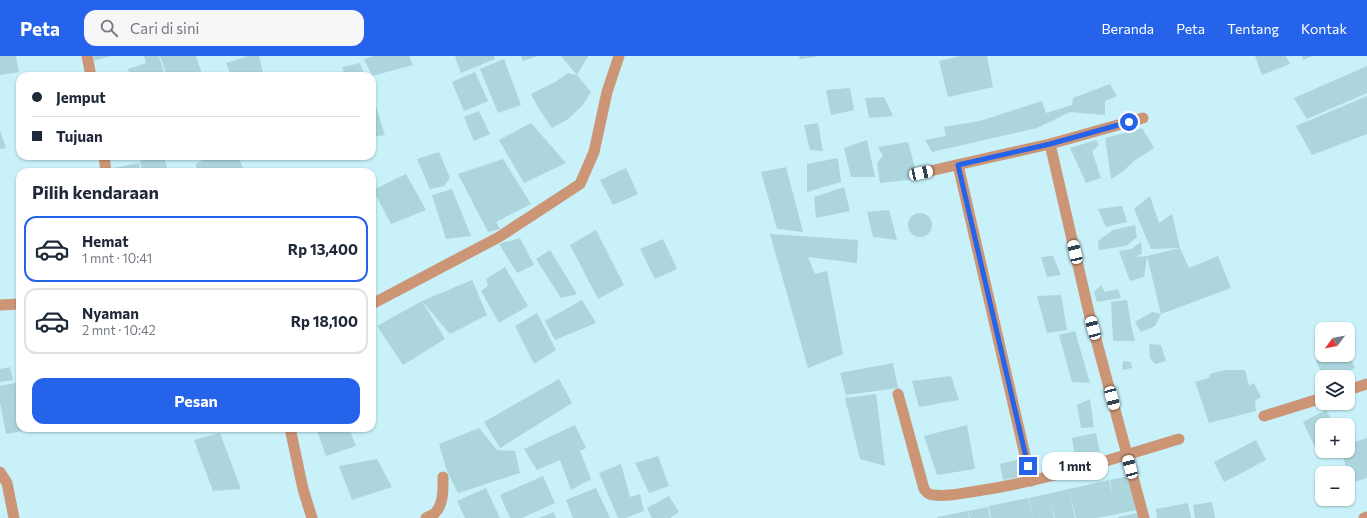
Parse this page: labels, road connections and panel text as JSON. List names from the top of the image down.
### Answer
{
  "north": "bottom left",
  "page": {
    "header": "Peta",
    "search": "Cari di sini",
    "nav": [
      "Beranda",
      "Peta",
      "Tentang",
      "Kontak"
    ],
    "banner": ["Jemput", "Tujuan"],
    "heading": "Pilih kendaraan",
    "list": [
      {
        "name": "Hemat",
        "note": "1 mnt · 10:41",
        "value": "Rp 13,400"
      },
      {
        "name": "Nyaman",
        "note": "2 mnt · 10:42",
        "value": "Rp 18,100"
      }
    ],
    "map_buttons": ["+", "−"],
    "buttons": "Pesan",
    "bubble": "1 mnt"
  }
}
